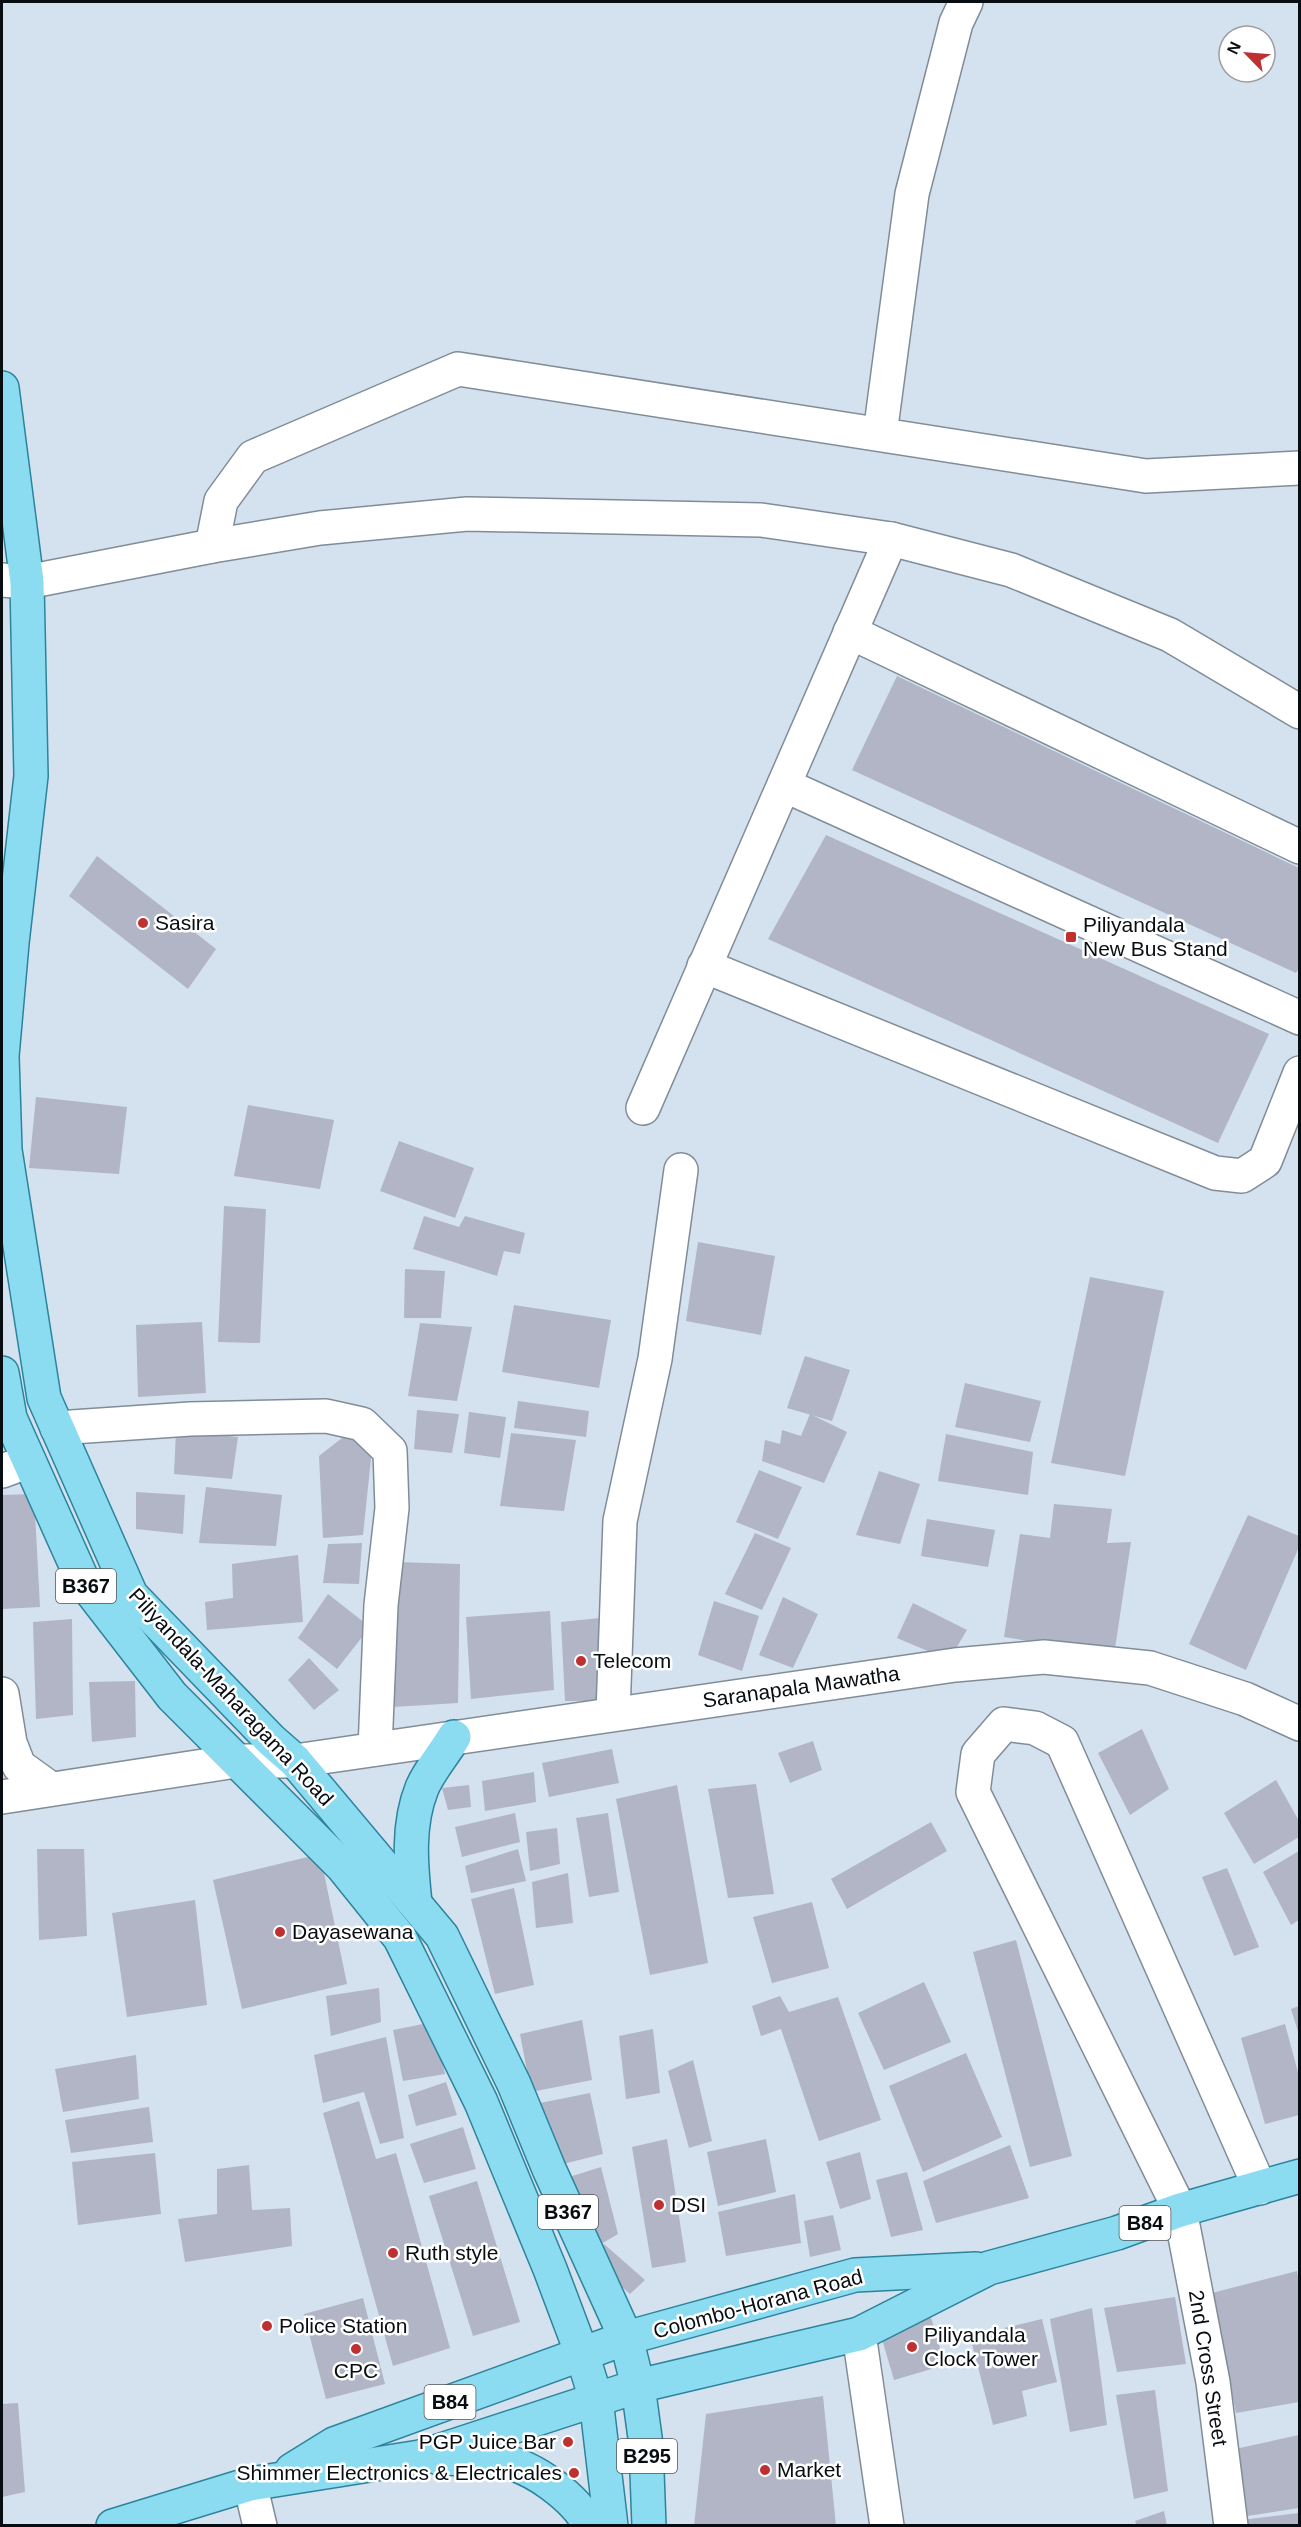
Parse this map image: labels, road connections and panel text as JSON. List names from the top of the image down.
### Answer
{
  "streets": {
    "main road": [
      "B367",
      "Piliyandala-Maharagama Road",
      "B84",
      "Colombo-Horana Road",
      "B295"
    ],
    "street": ["Saranapala Mawatha", "2nd Cross Street"]
  },
  "crossings": [
    ["Saranapala Mawatha", "Piliyandala-Maharagama Road"],
    ["Piliyandala-Maharagama Road", "B84"],
    ["Piliyandala-Maharagama Road", "Colombo-Horana Road"],
    ["Piliyandala-Maharagama Road", "B295"],
    ["B84", "Colombo-Horana Road"],
    ["B84", "2nd Cross Street"],
    ["B84", "B295"]
  ],
  "places": {
    "other": [
      "Sasira",
      "Telecom",
      "Dayasewana",
      "DSI",
      "Ruth style",
      "Police Station",
      "Piliyandala Clock Tower",
      "CPC",
      "PGP Juice Bar",
      "Market",
      "Shimmer Electronics & Electricales"
    ],
    "transit": ["Piliyandala New Bus Stand"]
  },
  "north": "top left"
}
